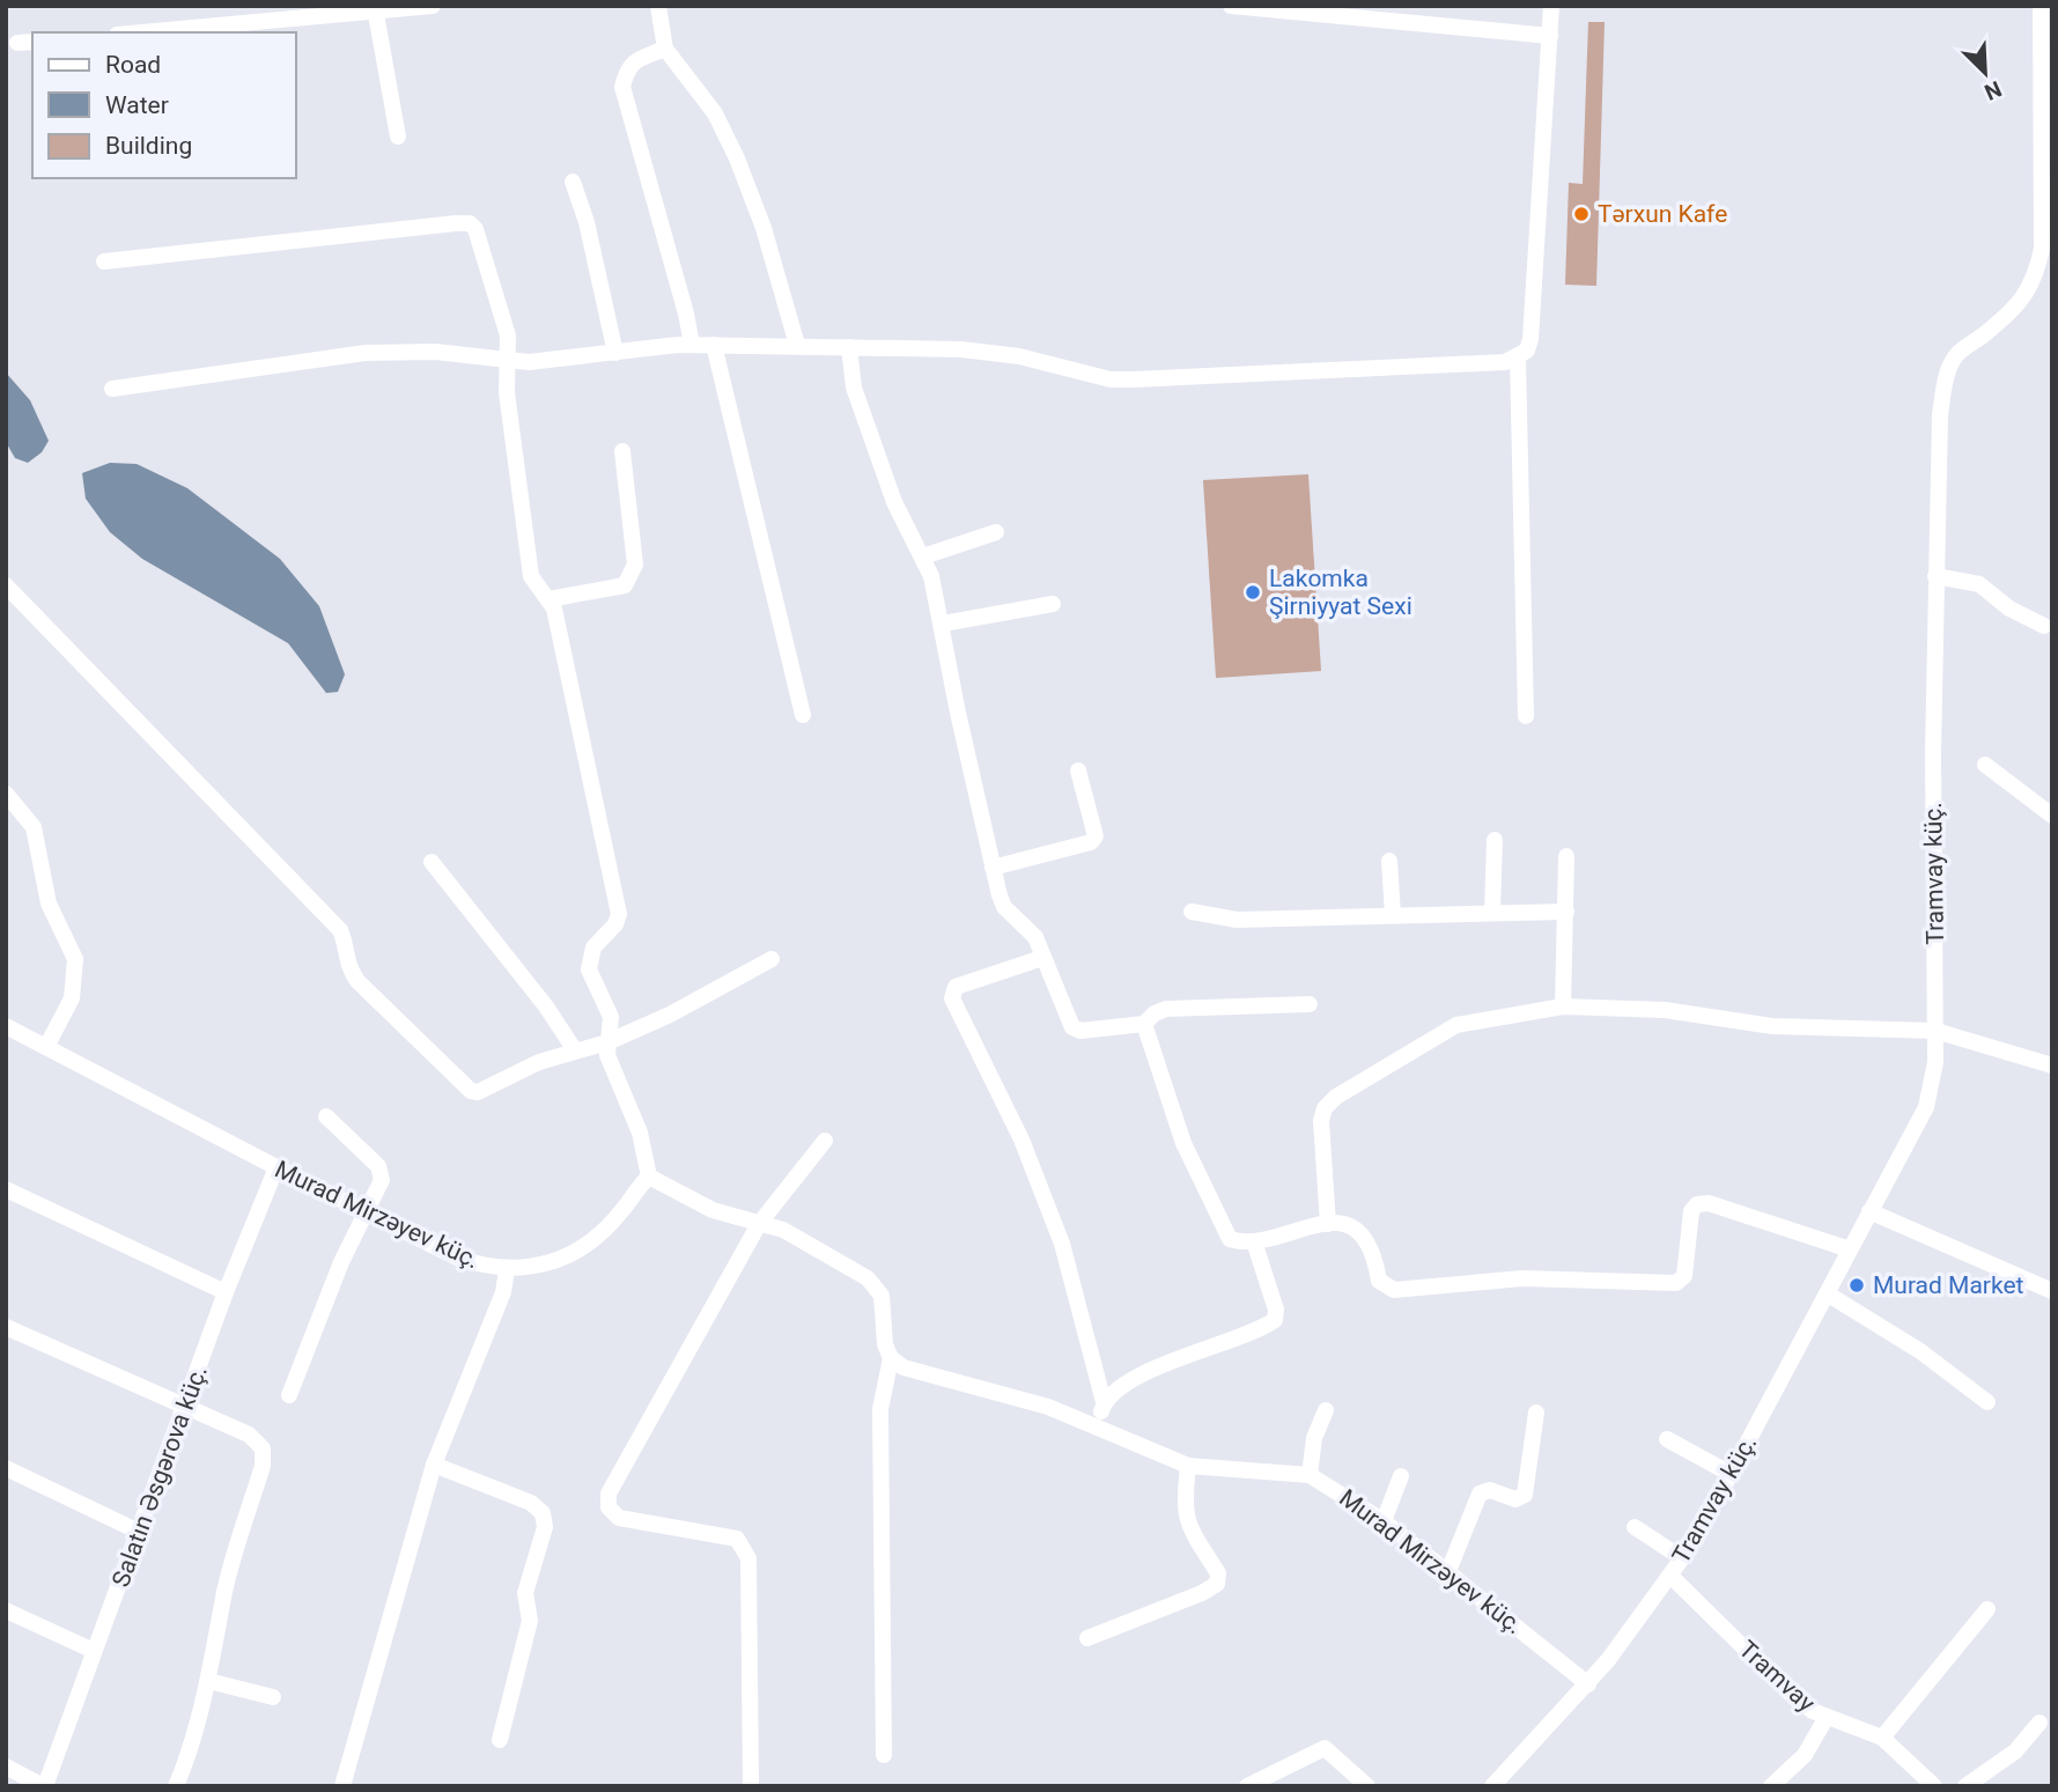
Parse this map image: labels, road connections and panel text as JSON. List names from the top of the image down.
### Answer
{
  "streets": {
    "street": [
      "Tramvay küç.",
      "Murad Mirzəyev küç.",
      "Salatın Əsgərova küç.",
      "Tramvay"
    ]
  },
  "crossings": [
    ["Tramvay küç.", "Murad Mirzəyev küç."],
    ["Tramvay küç.", "Tramvay"],
    ["Murad Mirzəyev küç.", "Salatın Əsgərova küç."]
  ],
  "places": ["Tərxun Kafe", "Lakomka Şirniyyat Sexi", "Murad Market"],
  "legend": ["Road", "Water", "Building"],
  "north": "bottom right"
}
